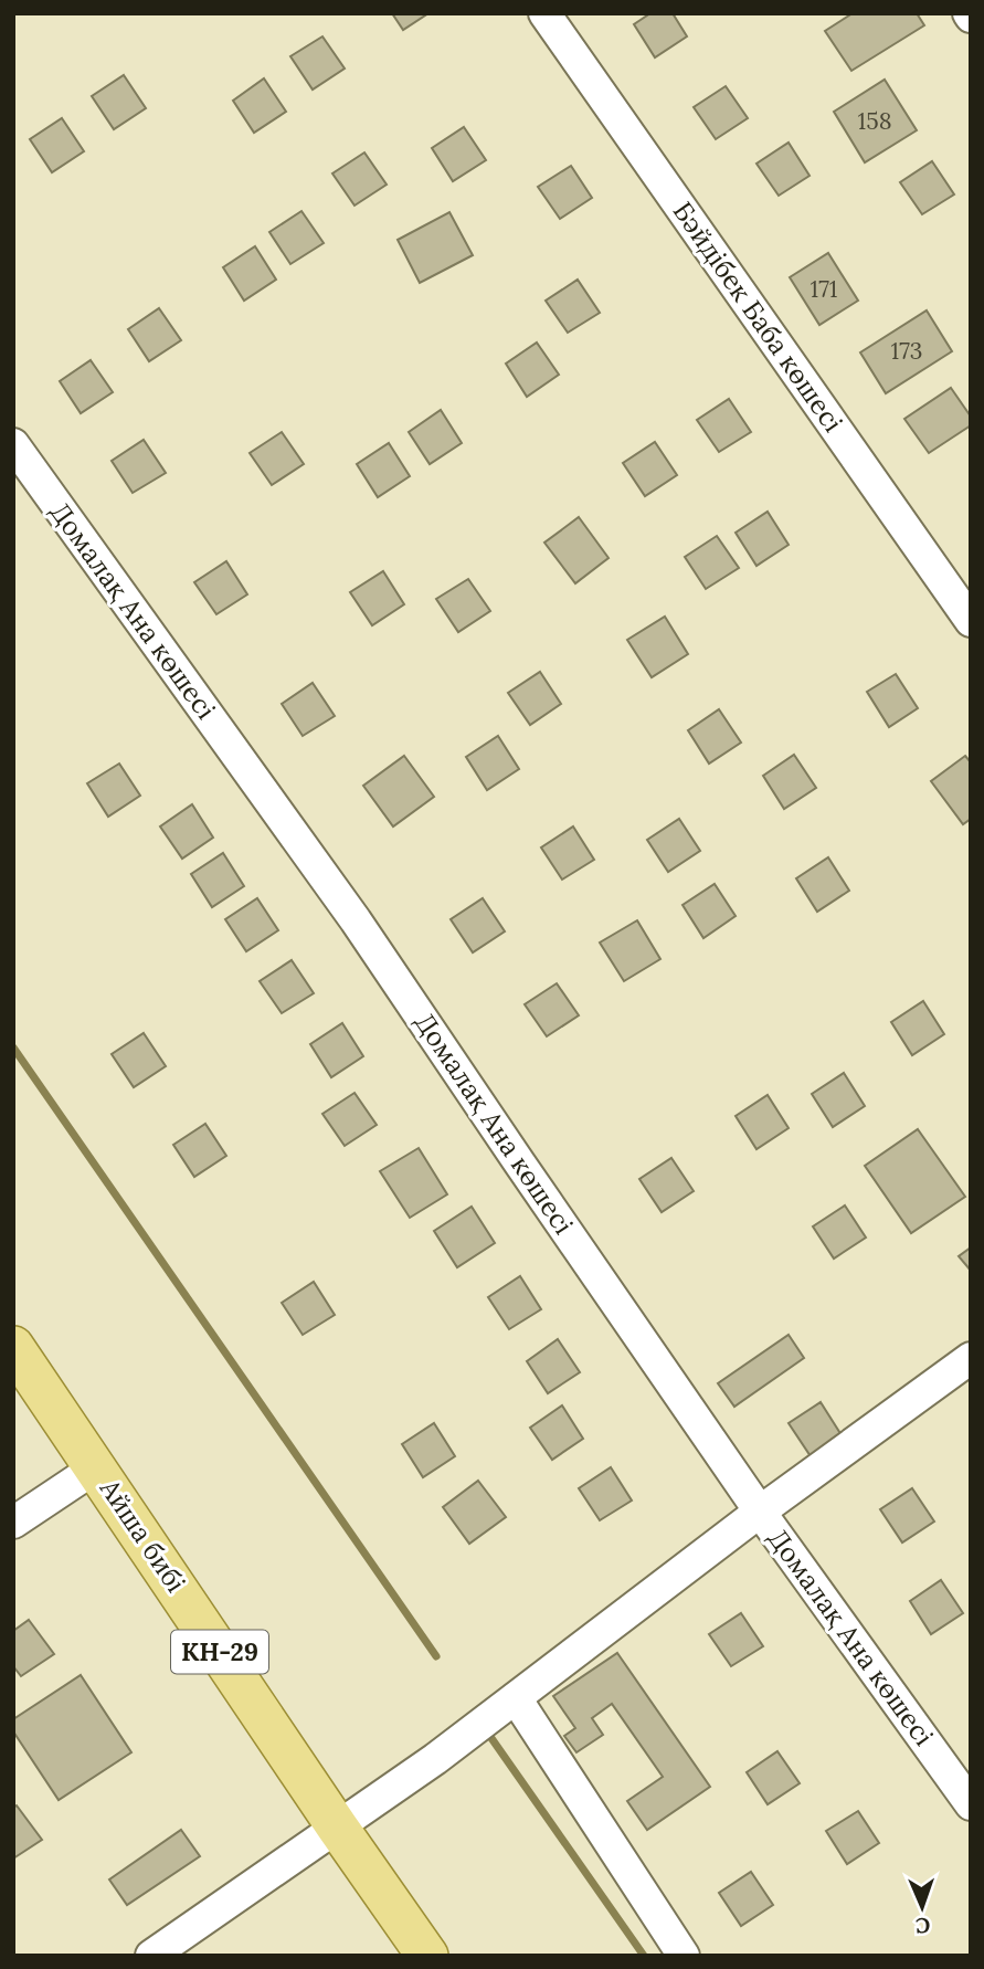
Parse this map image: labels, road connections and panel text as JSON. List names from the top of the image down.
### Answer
{
  "streets": {
    "main road": ["Айша бибі", "КН-29"],
    "street": ["Бәйдібек Баба көшесі", "Домалақ Ана көшесі"]
  },
  "house_numbers": ["158", "171", "173"],
  "north": "bottom"
}
